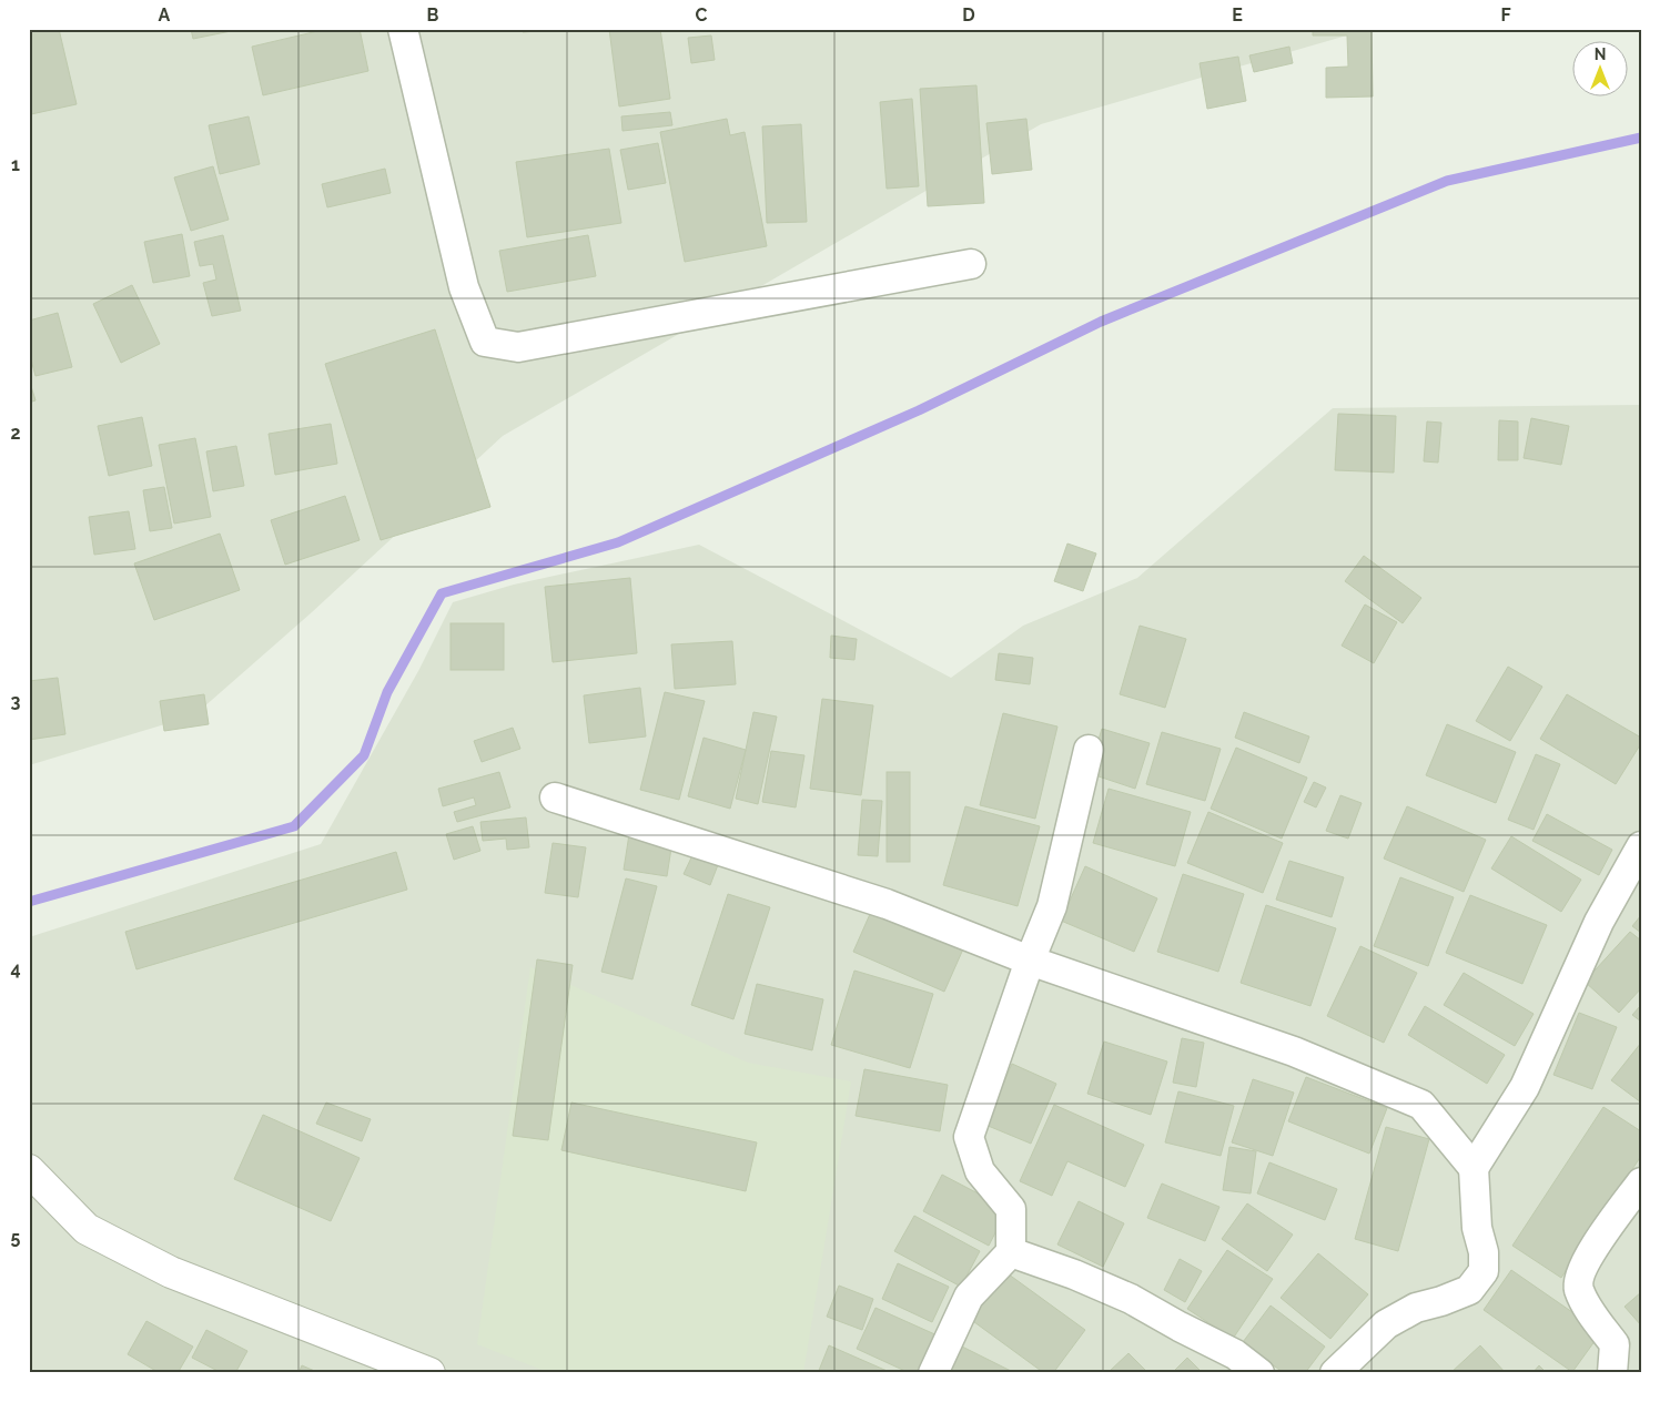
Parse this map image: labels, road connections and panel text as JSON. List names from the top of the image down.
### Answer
{
  "north": "top",
  "grid": {
    "columns": [
      "A",
      "B",
      "C",
      "D",
      "E",
      "F"
    ],
    "rows": [
      "1",
      "2",
      "3",
      "4",
      "5"
    ]
  }
}
